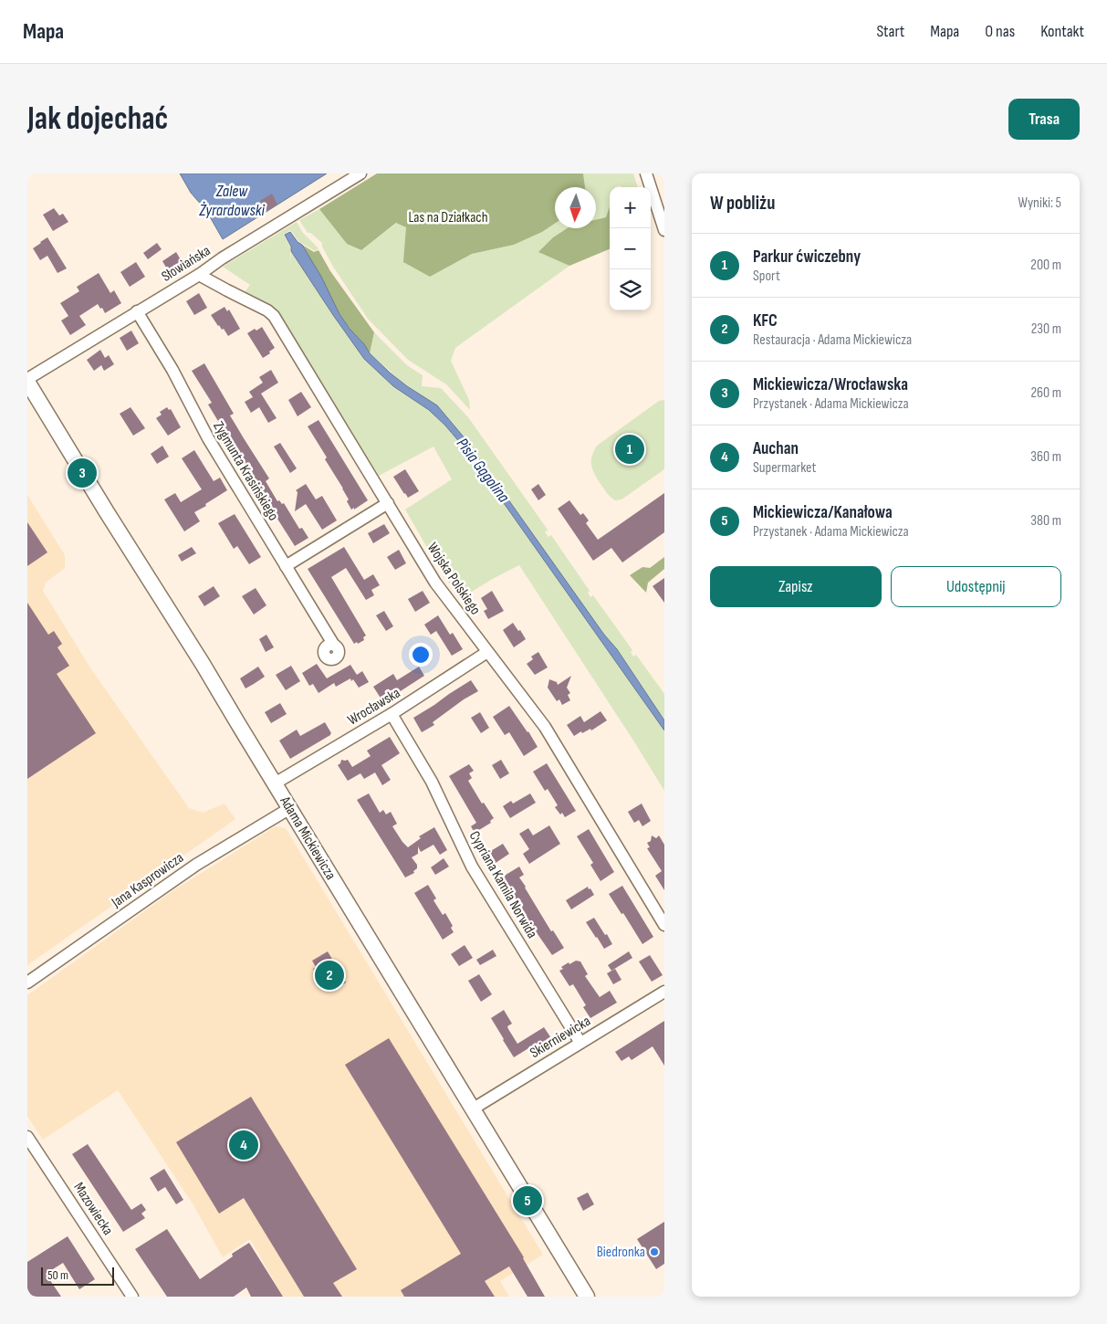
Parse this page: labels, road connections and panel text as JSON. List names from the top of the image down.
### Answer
{
  "streets": {
    "street": [
      "Słowiańska",
      "Zygmunta Krasińskiego",
      "Wojska Polskiego",
      "Wrocławska",
      "Adama Mickiewicza",
      "Jana Kasprowicza",
      "Cypriana Kamila Norwida",
      "Skierniewicka",
      "Mazowiecka"
    ]
  },
  "crossings": [
    ["Słowiańska", "Zygmunta Krasińskiego"],
    ["Słowiańska", "Wojska Polskiego"],
    ["Słowiańska", "Adama Mickiewicza"],
    ["Wojska Polskiego", "Wrocławska"],
    ["Wrocławska", "Adama Mickiewicza"],
    ["Wrocławska", "Cypriana Kamila Norwida"],
    ["Adama Mickiewicza", "Jana Kasprowicza"],
    ["Adama Mickiewicza", "Skierniewicka"],
    ["Cypriana Kamila Norwida", "Skierniewicka"]
  ],
  "water": ["Zalew Żyrardowski", "Pisia Gągolina"],
  "parks": ["Las na Działkach"],
  "places": ["Biedronka"],
  "scale_bar": "50 m",
  "north": "bottom",
  "page": {
    "header": "Mapa",
    "nav": [
      "Start",
      "Mapa",
      "O nas",
      "Kontakt"
    ],
    "buttons": [
      "Trasa",
      ["Zapisz", "Udostępnij"]
    ],
    "title": "Jak dojechać",
    "heading": ["W pobliżu", "Wyniki: 5"],
    "map_buttons": ["+", "−"],
    "list": [
      {
        "mark": "1",
        "name": "Parkur ćwiczebny",
        "note": "Sport",
        "value": "200 m"
      },
      {
        "mark": "2",
        "name": "KFC",
        "note": "Restauracja · Adama Mickiewicza",
        "value": "230 m"
      },
      {
        "mark": "3",
        "name": "Mickiewicza/Wrocławska",
        "note": "Przystanek · Adama Mickiewicza",
        "value": "260 m"
      },
      {
        "mark": "4",
        "name": "Auchan",
        "note": "Supermarket",
        "value": "360 m"
      },
      {
        "mark": "5",
        "name": "Mickiewicza/Kanałowa",
        "note": "Przystanek · Adama Mickiewicza",
        "value": "380 m"
      }
    ],
    "pins": [
      "1",
      "3",
      "2",
      "4",
      "5"
    ],
    "scale": "50 m"
  }
}
